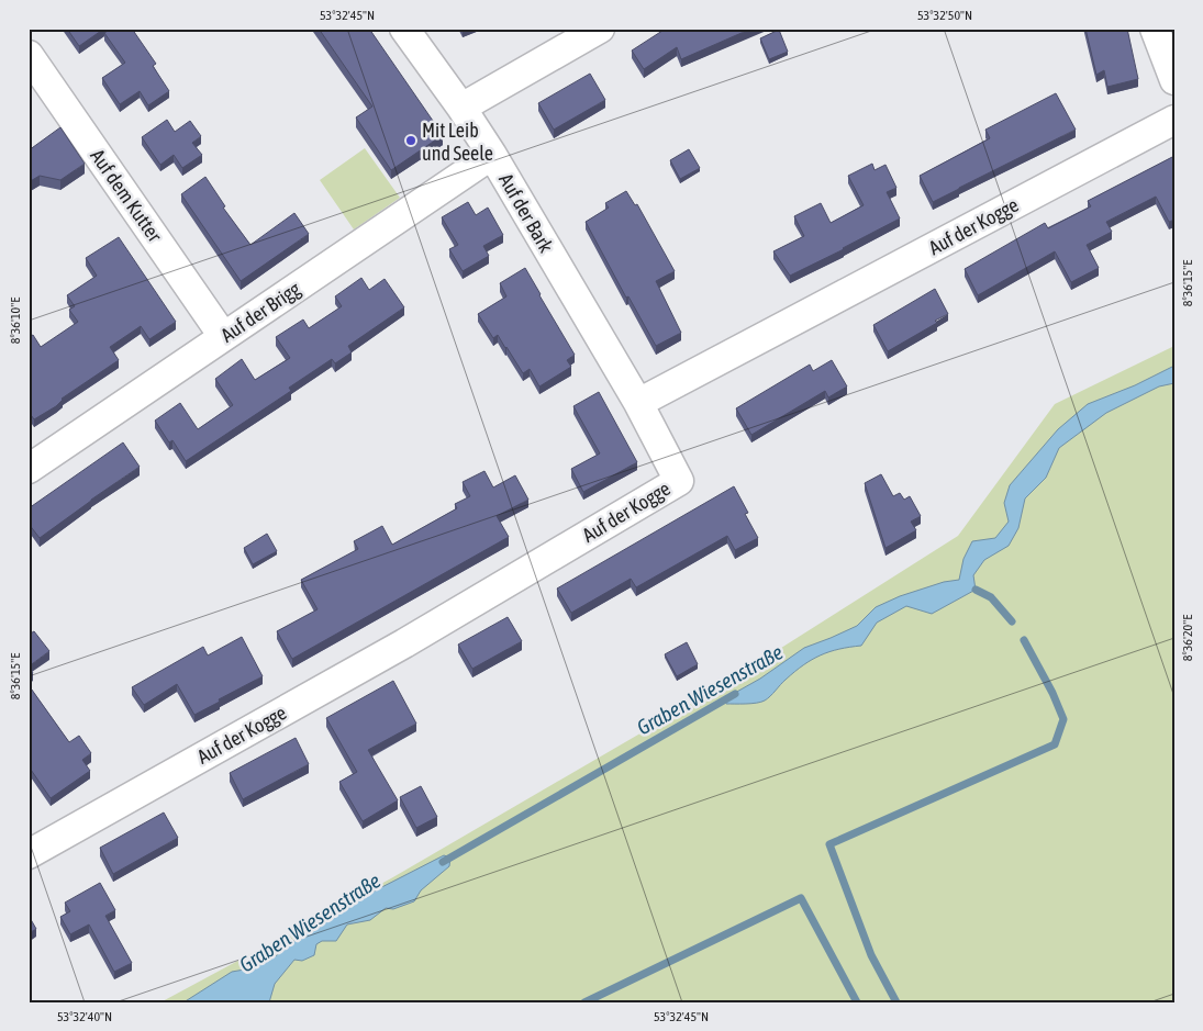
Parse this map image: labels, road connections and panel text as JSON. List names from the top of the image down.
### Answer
{
  "streets": {
    "street": [
      "Auf dem Kutter",
      "Auf der Bark",
      "Auf der Kogge",
      "Auf der Brigg"
    ]
  },
  "crossings": [
    ["Auf dem Kutter", "Auf der Brigg"],
    ["Auf der Bark", "Auf der Kogge"],
    ["Auf der Bark", "Auf der Brigg"]
  ],
  "water": ["Graben Wiesenstraße"],
  "places": ["Mit Leib und Seele"],
  "coordinates": [
    "53°32'45\"N",
    "53°32'50\"N",
    "8°36'15\"E",
    "8°36'10\"E",
    "8°36'20\"E",
    "53°32'40\"N"
  ]
}
